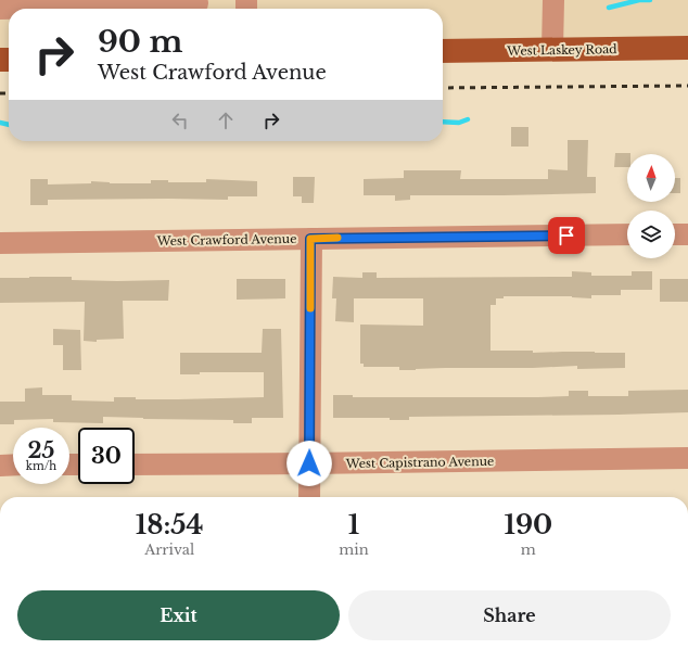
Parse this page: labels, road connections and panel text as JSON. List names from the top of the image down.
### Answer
{
  "streets": {
    "main road": ["West Laskey Road"],
    "street": ["West Crawford Avenue", "West Capistrano Avenue"]
  },
  "north": "top",
  "page": {
    "turn": ["90 m", "West Crawford Avenue"],
    "speed": "25 km/h",
    "limit": "30",
    "eta": [
      "18:54",
      "Arrival",
      "1",
      "min",
      "190",
      "m"
    ],
    "buttons": ["Exit", "Share"]
  }
}
